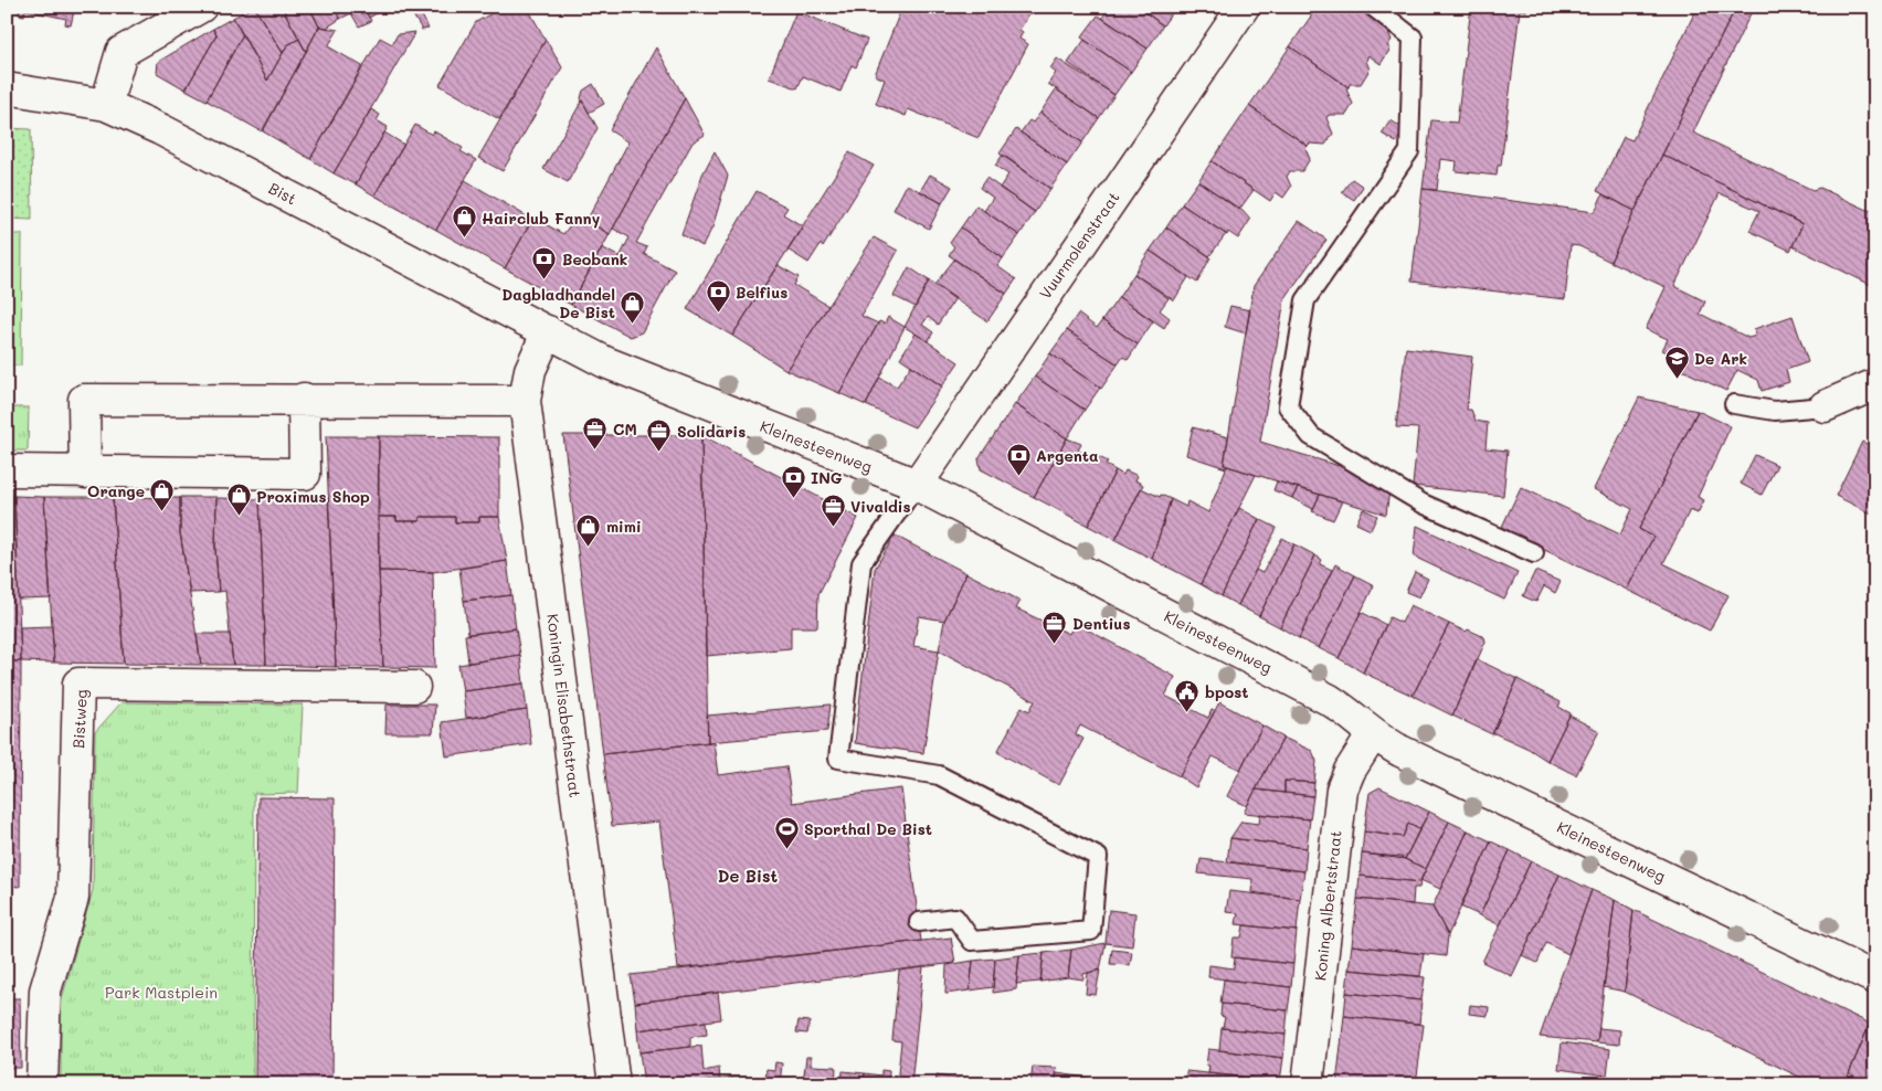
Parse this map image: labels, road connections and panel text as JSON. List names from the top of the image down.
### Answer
{
  "streets": {
    "street": [
      "Bist",
      "Vuurmolenstraat",
      "Kleinesteenweg",
      "Koningin Elisabethstraat",
      "Bistweg",
      "Koning Albertstraat"
    ]
  },
  "crossings": [
    ["Bist", "Kleinesteenweg"],
    ["Bist", "Koningin Elisabethstraat"],
    ["Vuurmolenstraat", "Kleinesteenweg"],
    ["Kleinesteenweg", "Koningin Elisabethstraat"],
    ["Kleinesteenweg", "Koning Albertstraat"]
  ],
  "districts": ["De Bist"],
  "parks": ["Park Mastplein"],
  "places": {
    "shop": [
      "Hairclub Fanny",
      "Dagbladhandel De Bist",
      "Orange",
      "Proximus Shop",
      "mimi"
    ],
    "bank": [
      "Beobank",
      "Belfius",
      "Argenta",
      "ING"
    ],
    "school or university": ["De Ark"],
    "office": [
      "CM",
      "Solidaris",
      "Vivaldis",
      "Dentius"
    ],
    "public building": ["bpost"],
    "sports": ["Sporthal De Bist"]
  }
}
